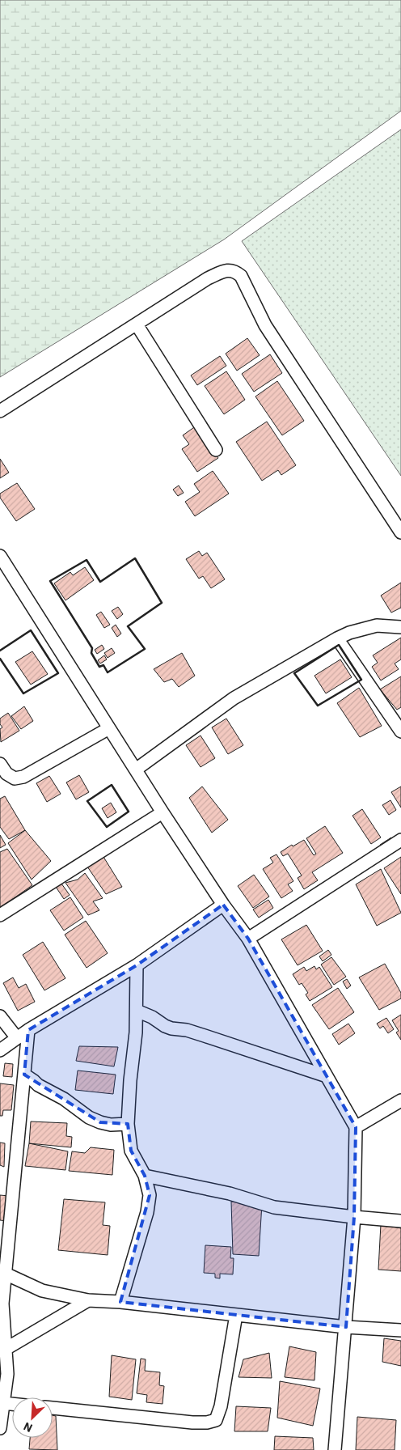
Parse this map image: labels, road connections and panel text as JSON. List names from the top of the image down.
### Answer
{
  "north": "bottom left"
}
